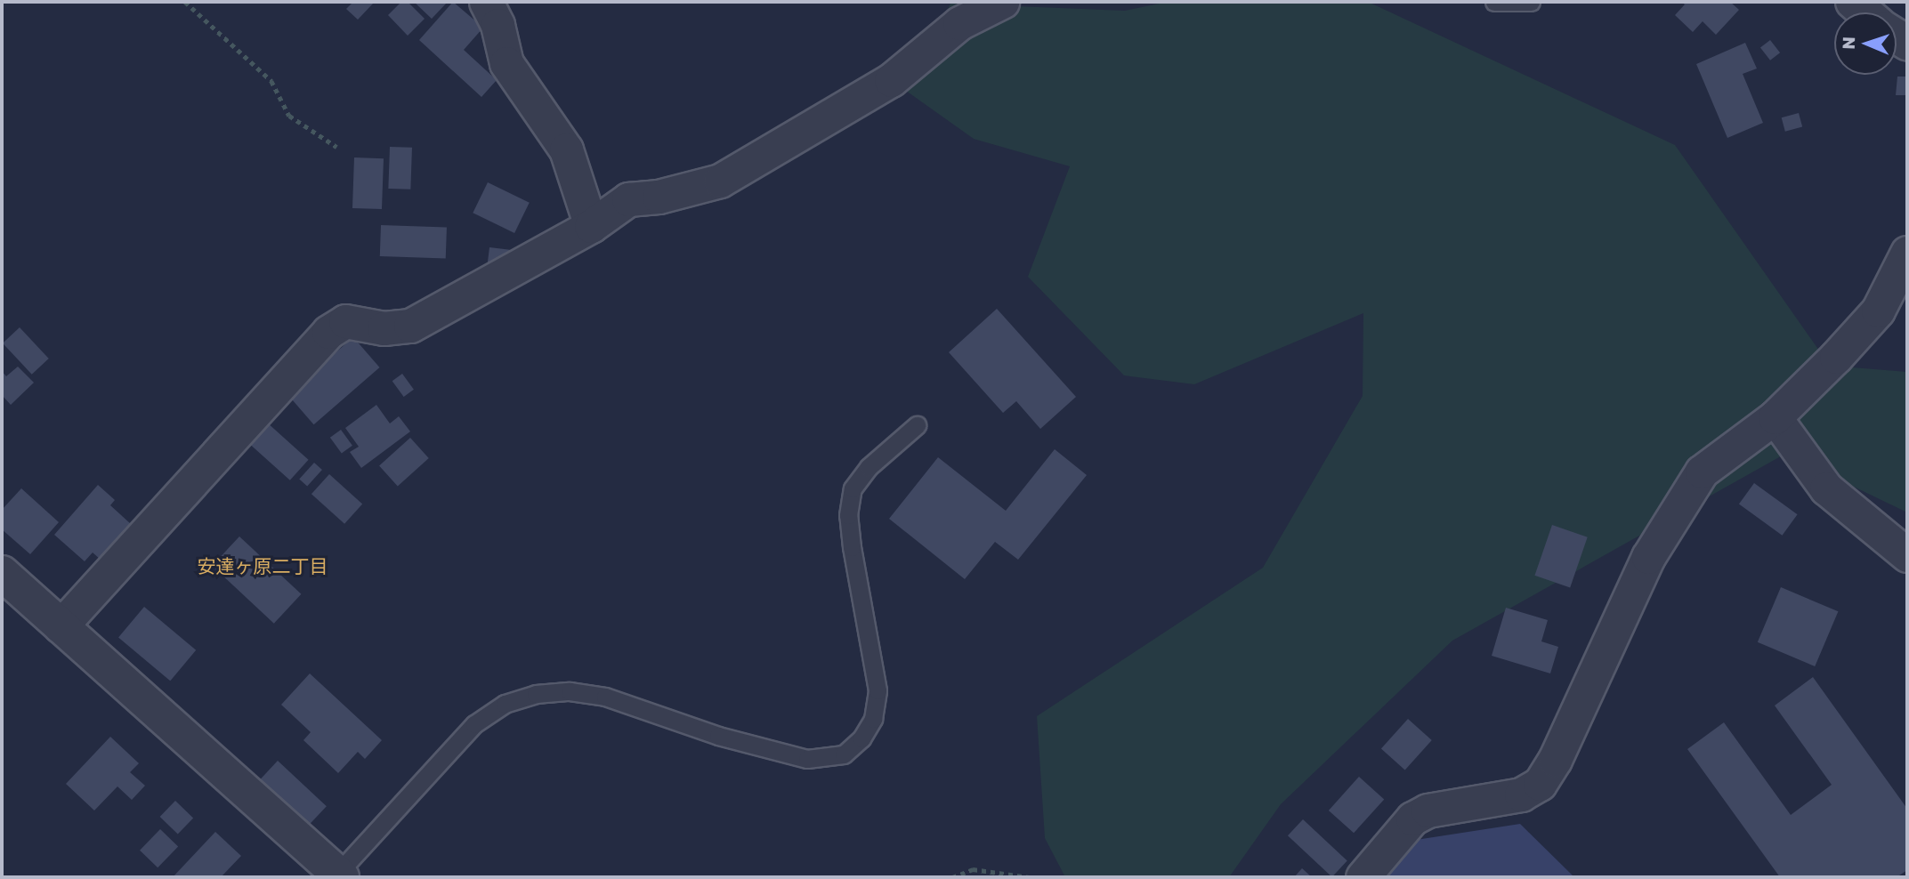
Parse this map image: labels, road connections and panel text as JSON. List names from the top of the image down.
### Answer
{
  "districts": ["安達ヶ原二丁目"],
  "north": "left"
}
